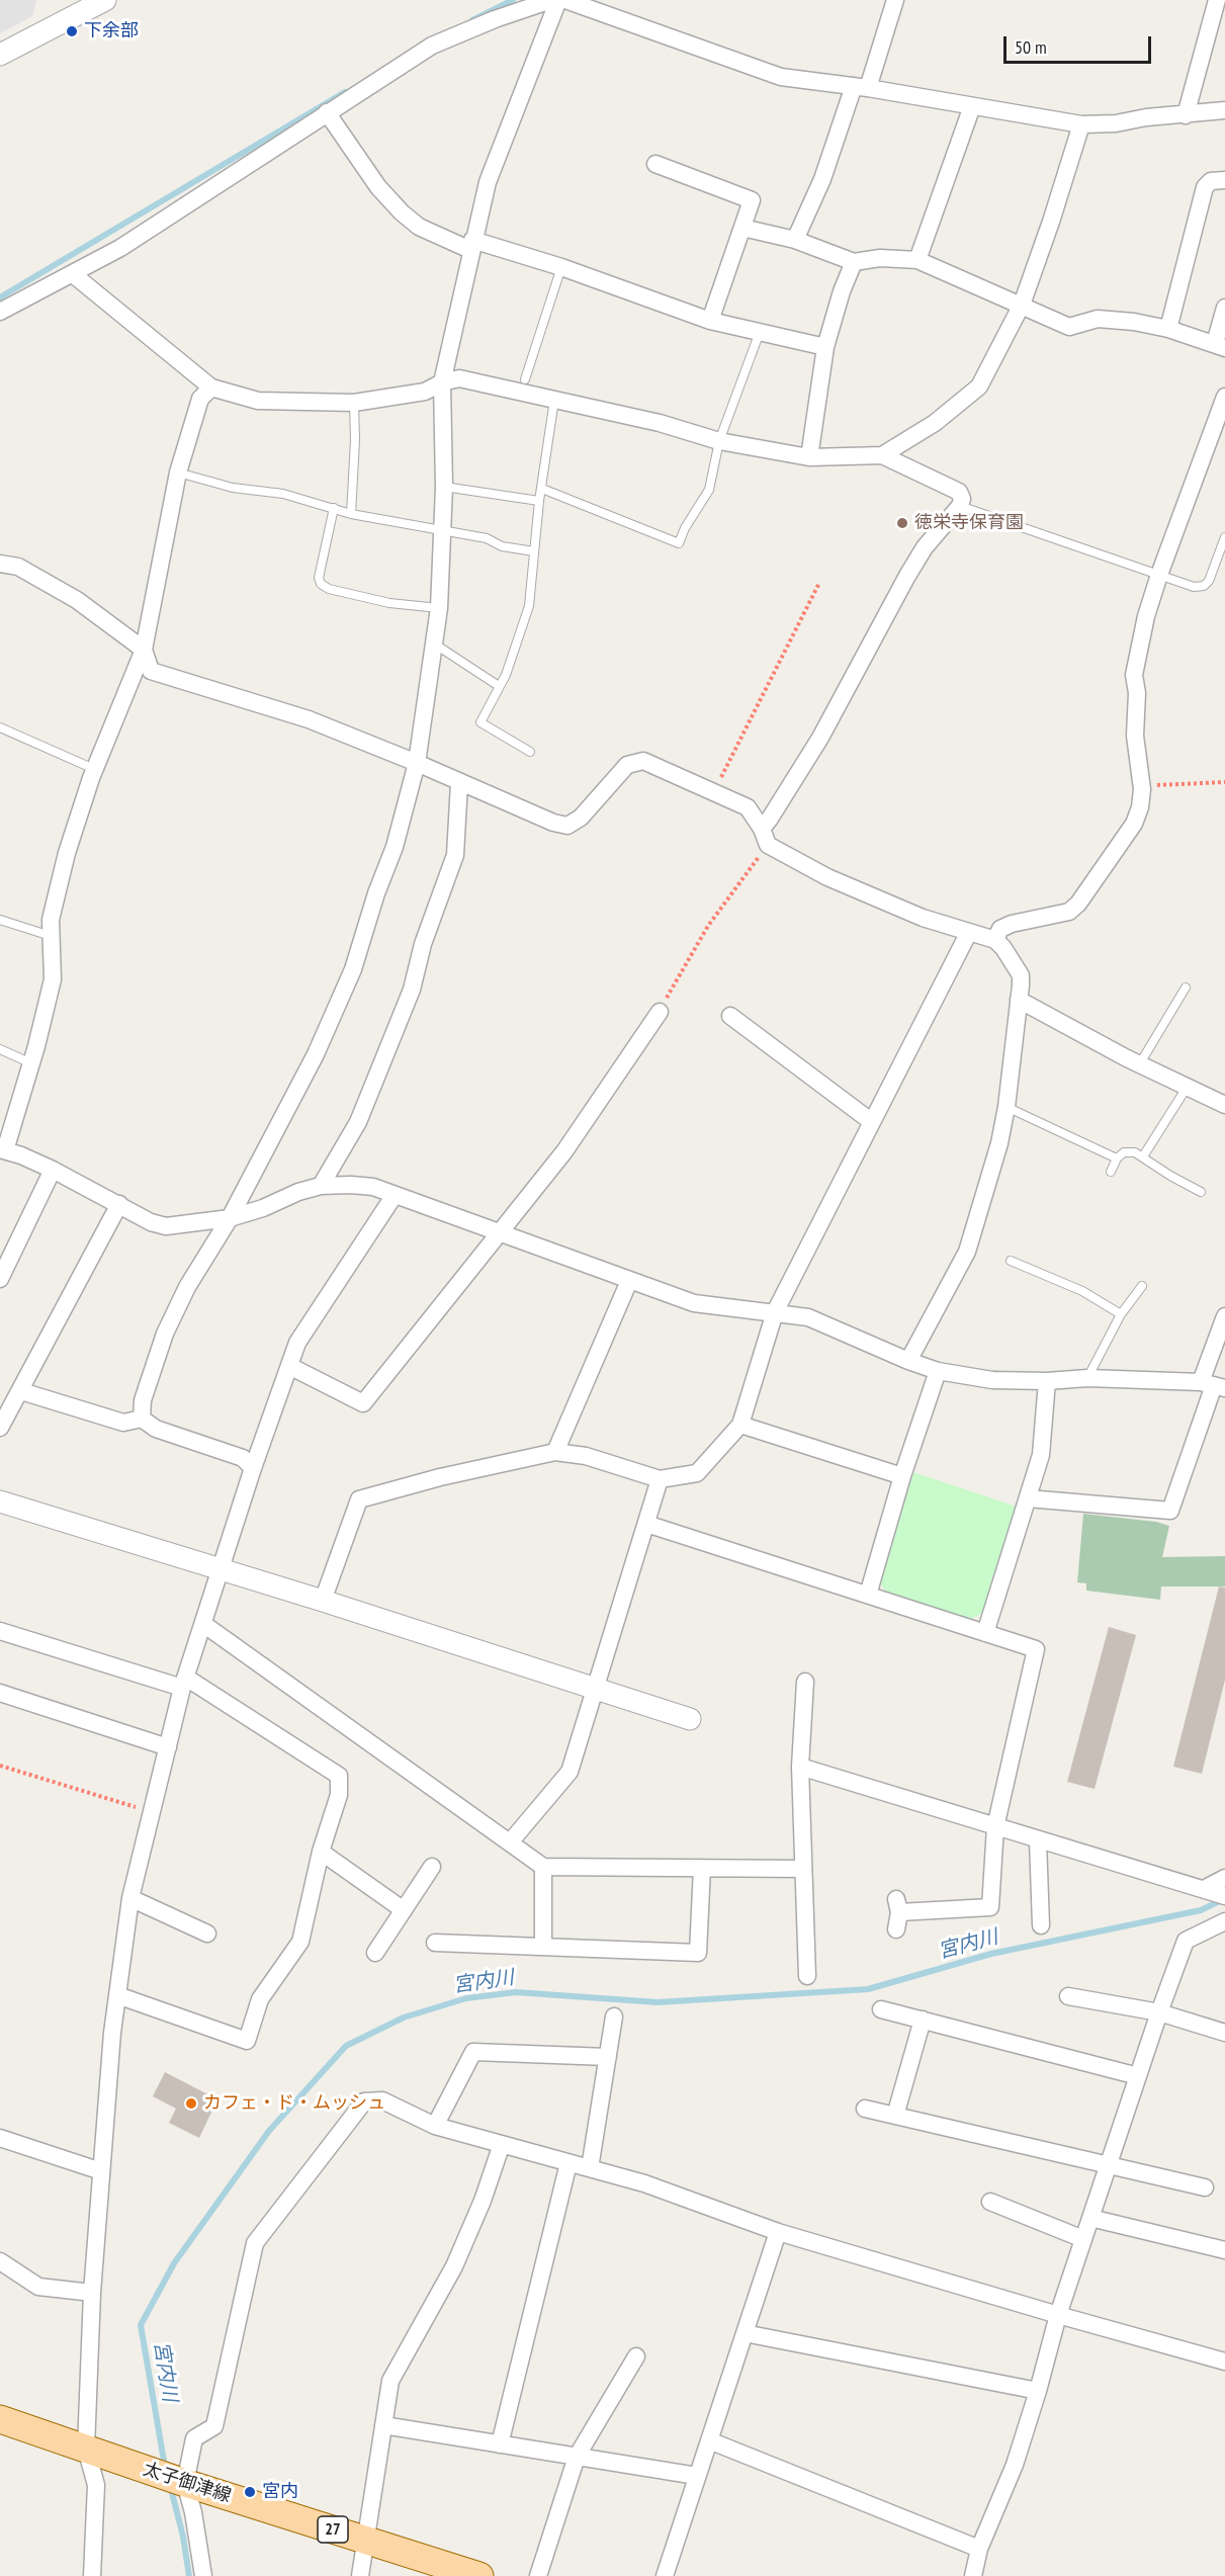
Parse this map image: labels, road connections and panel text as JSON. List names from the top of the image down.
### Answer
{
  "streets": {
    "main road": ["太子御津線", "27"]
  },
  "water": ["宮内川"],
  "places": [
    "下余部",
    "徳栄寺保育園",
    "カフェ・ド・ムッシュ",
    "宮内"
  ],
  "scale_bar": "50 m"
}
